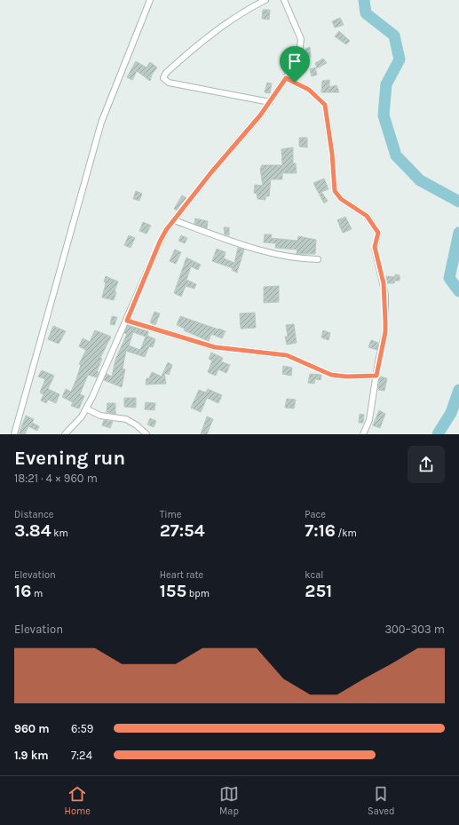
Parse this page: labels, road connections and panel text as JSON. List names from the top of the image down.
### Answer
{
  "page": {
    "heading": ["Evening run", "18:21 · 4 × 960 m"],
    "stats": [
      ["Distance", "3.84 km"],
      ["Time", "27:54"],
      ["Pace", "7:16 /km"],
      ["Elevation", "16 m"],
      ["Heart rate", "155 bpm"],
      ["kcal", "251"]
    ],
    "chart": ["Elevation", "300–303 m"],
    "list": [
      {
        "name": "960 m",
        "note": "6:59"
      },
      {
        "name": "1.9 km",
        "note": "7:24"
      }
    ],
    "tabs": ["Home", "Map", "Saved"]
  }
}
